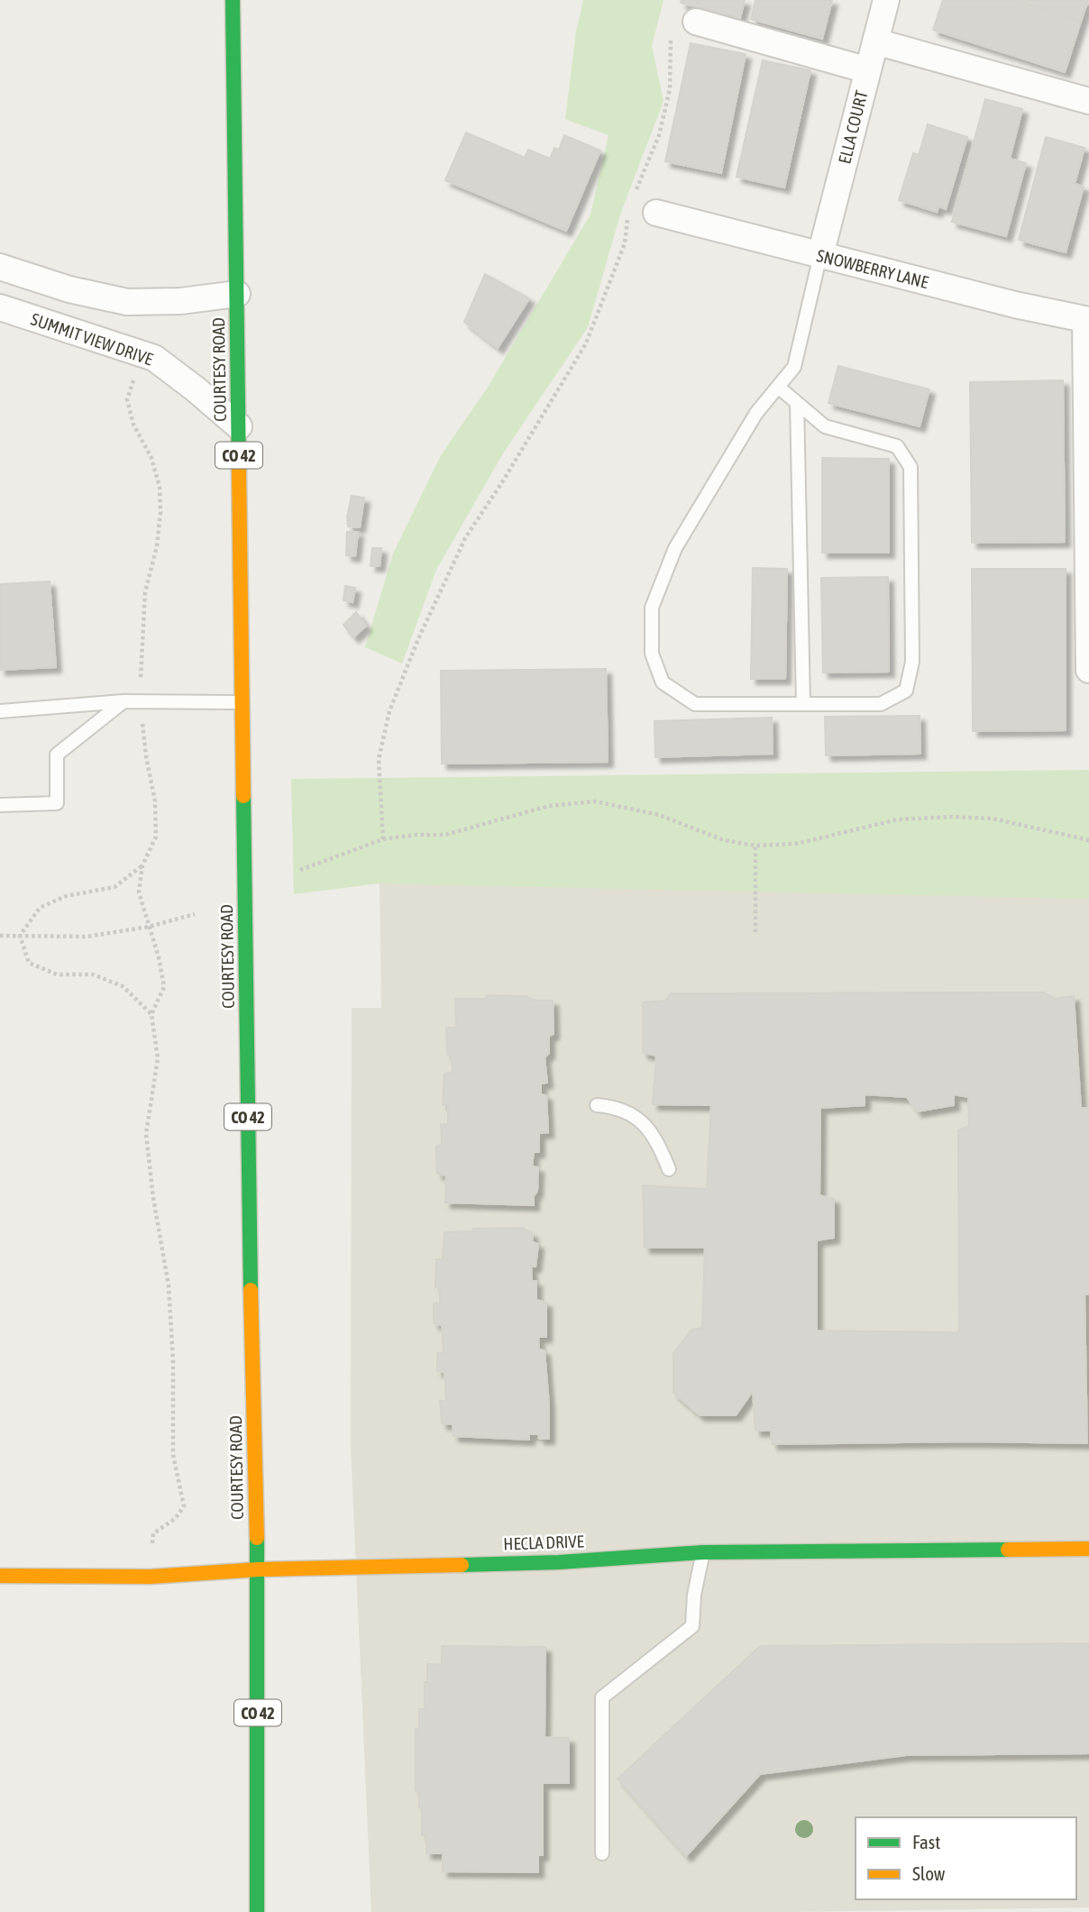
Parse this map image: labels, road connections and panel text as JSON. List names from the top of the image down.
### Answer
{
  "streets": {
    "main road": ["COURTESY ROAD", "CO 42", "HECLA DRIVE"],
    "street": ["ELLA COURT", "SNOWBERRY LANE", "SUMMIT VIEW DRIVE"]
  },
  "crossings": [
    ["ELLA COURT", "SNOWBERRY LANE"],
    ["SUMMIT VIEW DRIVE", "COURTESY ROAD"],
    ["COURTESY ROAD", "HECLA DRIVE"]
  ],
  "legend": ["Fast", "Slow"]
}
